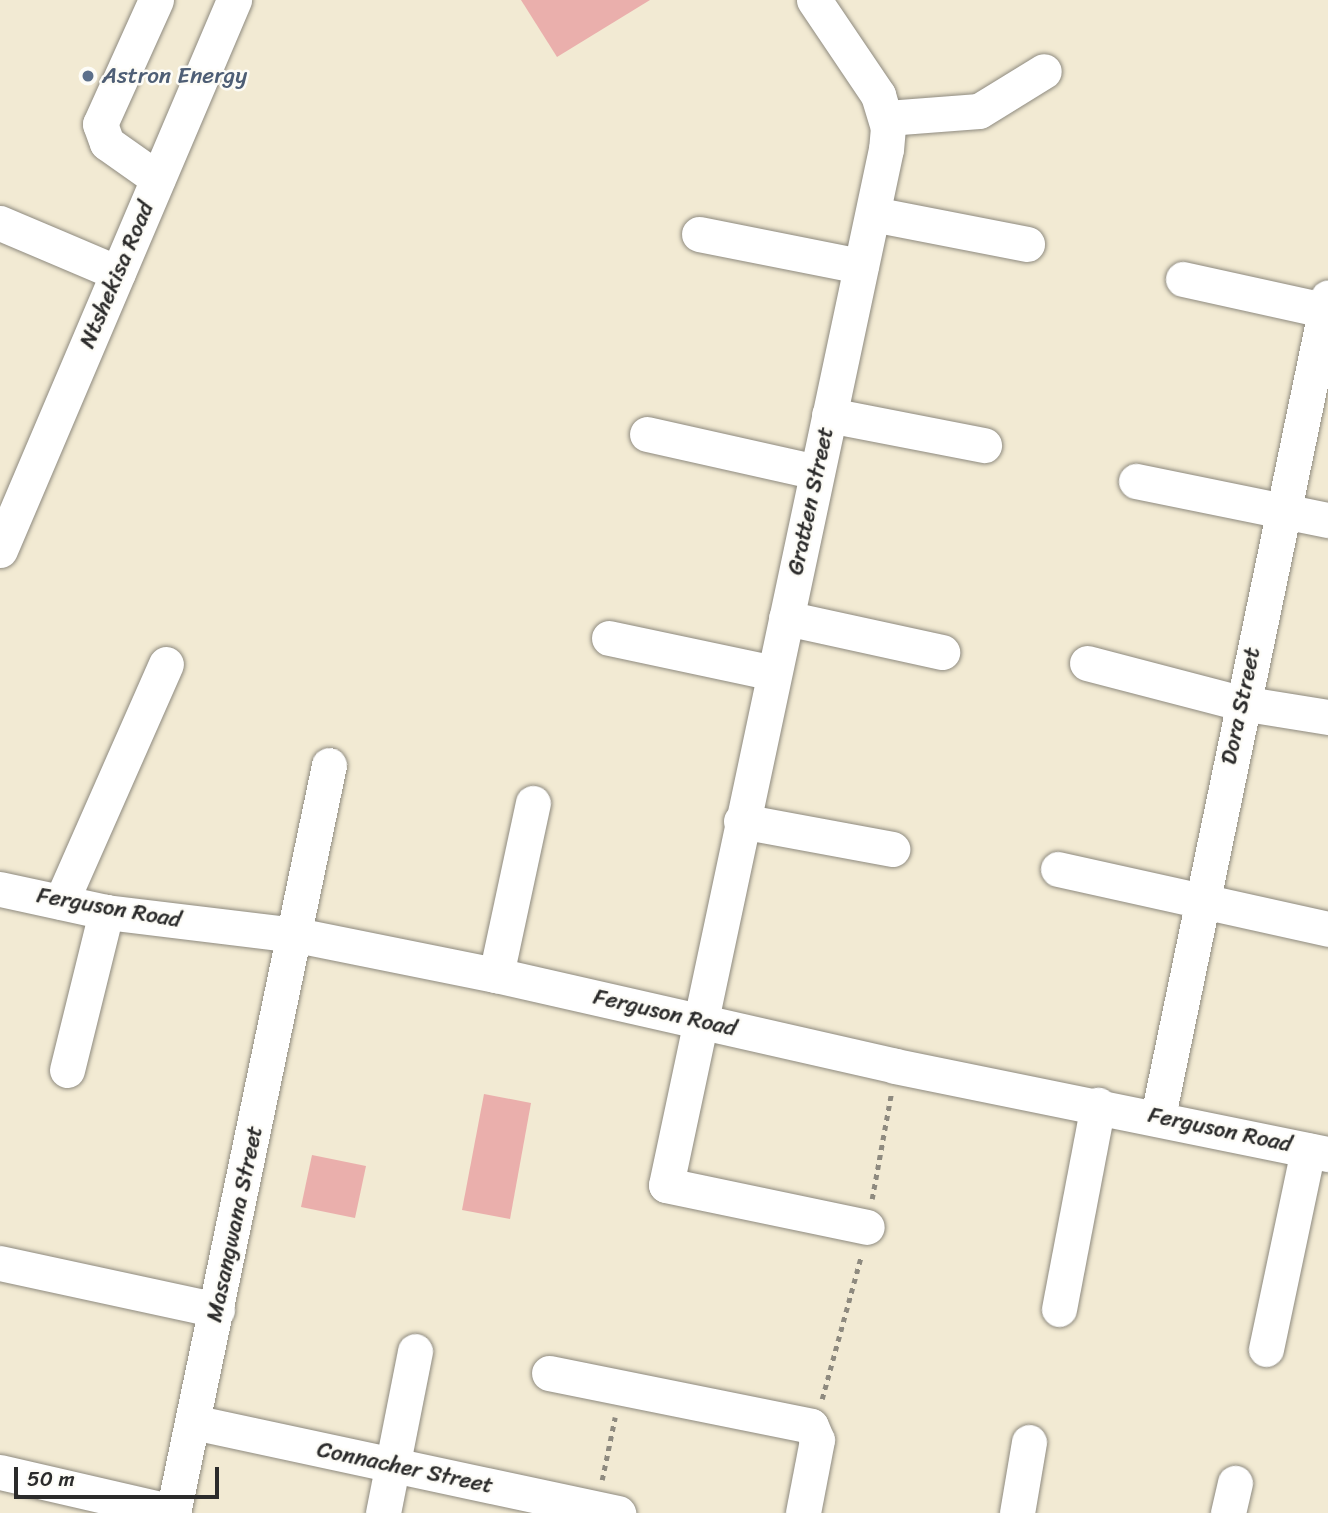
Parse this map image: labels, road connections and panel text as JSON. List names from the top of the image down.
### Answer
{
  "streets": {
    "street": [
      "Ntshekisa Road",
      "Gratten Street",
      "Dora Street",
      "Ferguson Road",
      "Masangwana Street",
      "Connacher Street"
    ]
  },
  "crossings": [
    ["Gratten Street", "Ferguson Road"],
    ["Dora Street", "Ferguson Road"],
    ["Ferguson Road", "Masangwana Street"],
    ["Masangwana Street", "Connacher Street"]
  ],
  "places": ["Astron Energy"],
  "scale_bar": "50 m"
}
